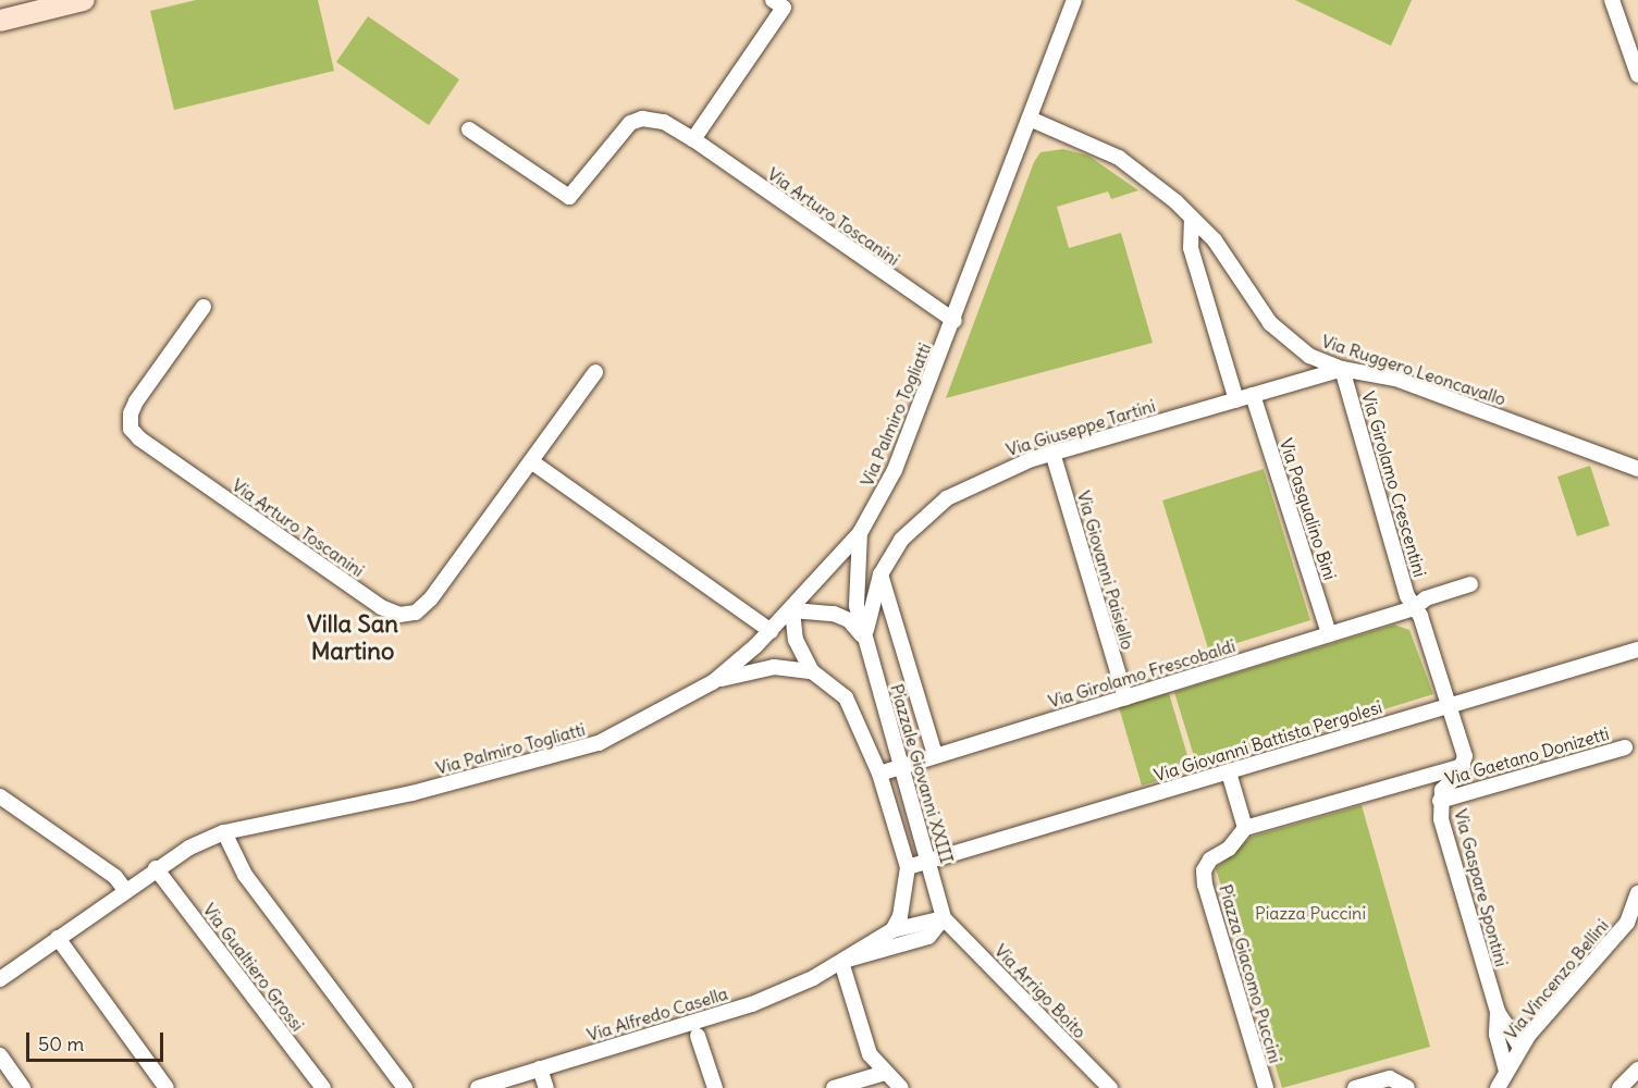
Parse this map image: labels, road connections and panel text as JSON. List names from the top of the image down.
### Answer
{
  "streets": {
    "street": [
      "Via Arturo Toscanini",
      "Via Ruggero Leoncavallo",
      "Via Palmiro Togliatti",
      "Via Giuseppe Tartini",
      "Via Girolamo Crescentini",
      "Via Pasqualino Bini",
      "Via Giovanni Paisiello",
      "Via Girolamo Frescobaldi",
      "Via Giovanni Battista Pergolesi",
      "Via Gaetano Donizetti",
      "Piazzale Giovanni XXIII",
      "Via Gaspare Spontini",
      "Via Gualtiero Grossi",
      "Piazza Giacomo Puccini",
      "Via Vincenzo Bellini",
      "Via Arrigo Boito",
      "Via Alfredo Casella"
    ]
  },
  "crossings": [
    ["Via Arturo Toscanini", "Via Palmiro Togliatti"],
    ["Via Ruggero Leoncavallo", "Via Palmiro Togliatti"],
    ["Via Ruggero Leoncavallo", "Via Giuseppe Tartini"],
    ["Via Ruggero Leoncavallo", "Via Girolamo Crescentini"],
    ["Via Palmiro Togliatti", "Piazzale Giovanni XXIII"],
    ["Via Palmiro Togliatti", "Via Gualtiero Grossi"],
    ["Via Giuseppe Tartini", "Via Girolamo Crescentini"],
    ["Via Giuseppe Tartini", "Via Pasqualino Bini"],
    ["Via Giuseppe Tartini", "Via Giovanni Paisiello"],
    ["Via Giuseppe Tartini", "Piazzale Giovanni XXIII"],
    ["Via Girolamo Crescentini", "Via Girolamo Frescobaldi"],
    ["Via Pasqualino Bini", "Via Girolamo Frescobaldi"],
    ["Via Giovanni Paisiello", "Via Girolamo Frescobaldi"],
    ["Via Girolamo Frescobaldi", "Piazzale Giovanni XXIII"],
    ["Via Giovanni Battista Pergolesi", "Piazzale Giovanni XXIII"],
    ["Via Gaetano Donizetti", "Via Gaspare Spontini"],
    ["Piazzale Giovanni XXIII", "Via Arrigo Boito"],
    ["Piazzale Giovanni XXIII", "Via Alfredo Casella"],
    ["Via Gaspare Spontini", "Via Vincenzo Bellini"],
    ["Via Arrigo Boito", "Via Alfredo Casella"]
  ],
  "districts": ["Villa San Martino"],
  "parks": ["Piazza Puccini"],
  "scale_bar": "50 m"
}
